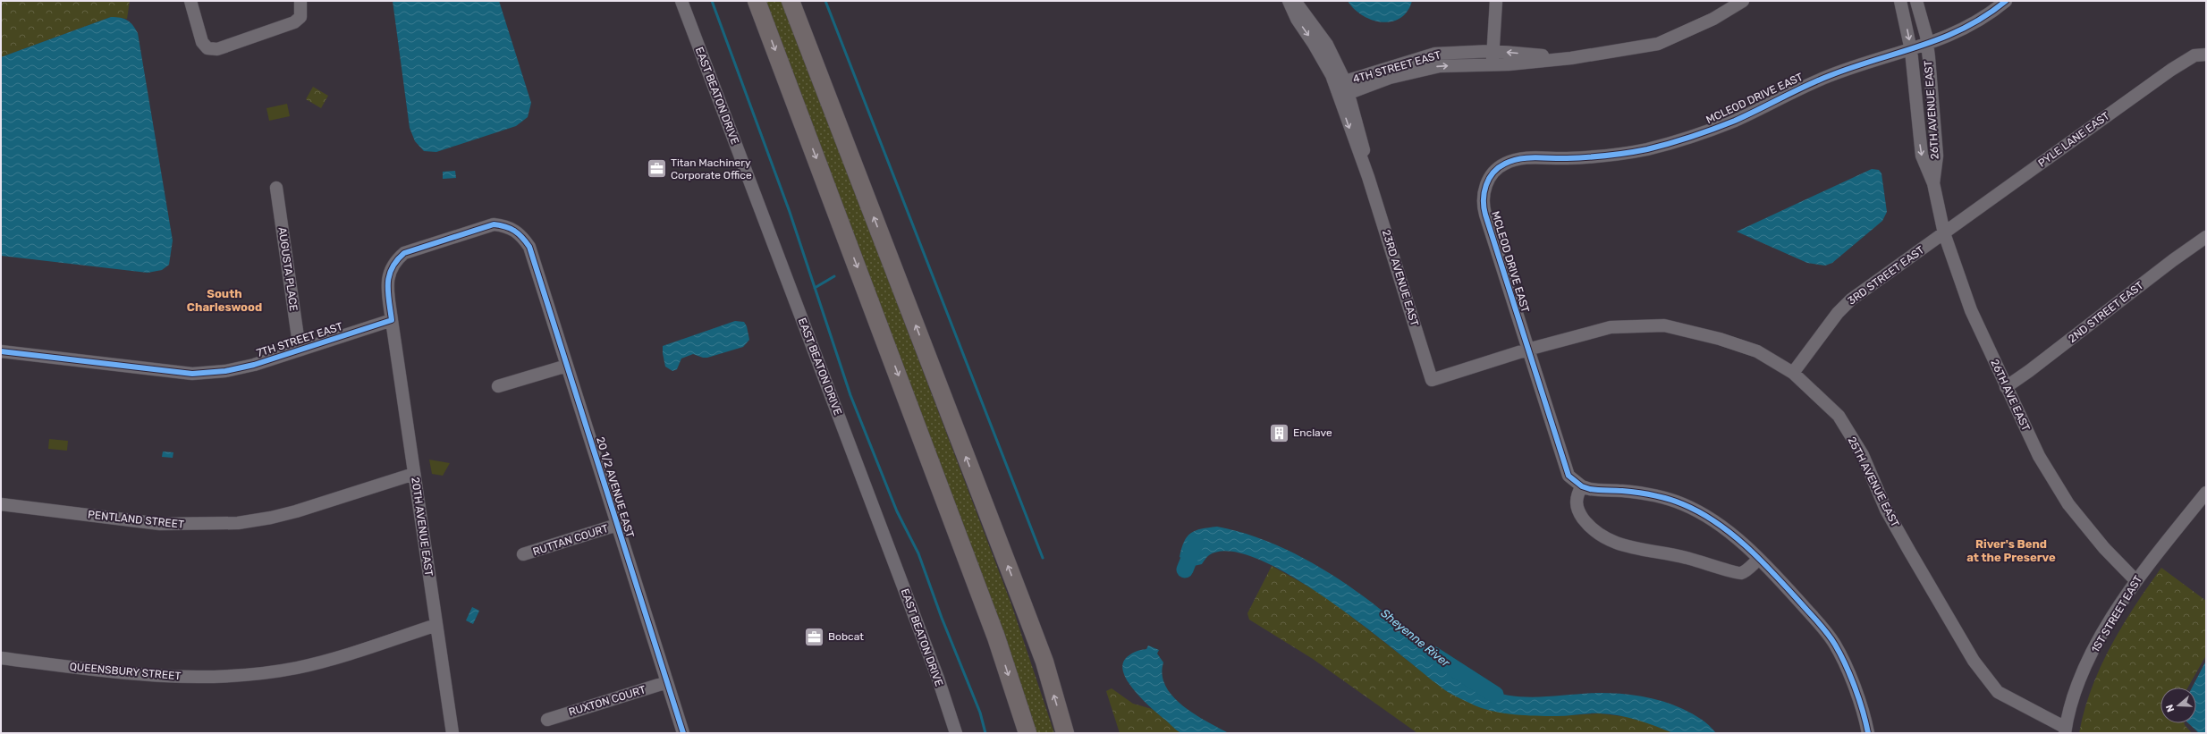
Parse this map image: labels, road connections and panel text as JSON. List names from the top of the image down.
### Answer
{
  "streets": {
    "street": [
      "4TH STREET EAST",
      "EAST BEATON DRIVE",
      "MCLEOD DRIVE EAST",
      "26TH AVENUE EAST",
      "PYLE LANE EAST",
      "AUGUSTA PLACE",
      "3RD STREET EAST",
      "23RD AVENUE EAST",
      "2ND STREET EAST",
      "7TH STREET EAST",
      "26TH AVE EAST",
      "25TH AVENUE EAST",
      "20 1/2 AVENUE EAST",
      "PENTLAND STREET",
      "20TH AVENUE EAST",
      "RUTTAN COURT",
      "1ST STREET EAST",
      "QUEENSBURY STREET",
      "RUXTON COURT"
    ]
  },
  "crossings": [
    ["4TH STREET EAST", "23RD AVENUE EAST"],
    ["MCLEOD DRIVE EAST", "26TH AVENUE EAST"],
    ["MCLEOD DRIVE EAST", "25TH AVENUE EAST"],
    ["26TH AVENUE EAST", "26TH AVE EAST"],
    ["PYLE LANE EAST", "3RD STREET EAST"],
    ["PYLE LANE EAST", "26TH AVE EAST"],
    ["AUGUSTA PLACE", "7TH STREET EAST"],
    ["3RD STREET EAST", "26TH AVE EAST"],
    ["3RD STREET EAST", "25TH AVENUE EAST"],
    ["23RD AVENUE EAST", "25TH AVENUE EAST"],
    ["2ND STREET EAST", "26TH AVE EAST"],
    ["7TH STREET EAST", "20 1/2 AVENUE EAST"],
    ["7TH STREET EAST", "20TH AVENUE EAST"],
    ["26TH AVE EAST", "1ST STREET EAST"],
    ["25TH AVENUE EAST", "1ST STREET EAST"],
    ["20 1/2 AVENUE EAST", "20TH AVENUE EAST"],
    ["20 1/2 AVENUE EAST", "RUTTAN COURT"],
    ["20 1/2 AVENUE EAST", "RUXTON COURT"],
    ["PENTLAND STREET", "20TH AVENUE EAST"],
    ["20TH AVENUE EAST", "QUEENSBURY STREET"]
  ],
  "districts": ["South Charleswood", "River's Bend at the Preserve"],
  "water": ["Sheyenne River"],
  "places": {
    "office": ["Titan Machinery Corporate Office", "Bobcat"],
    "building": ["Enclave"]
  },
  "north": "left"
}
